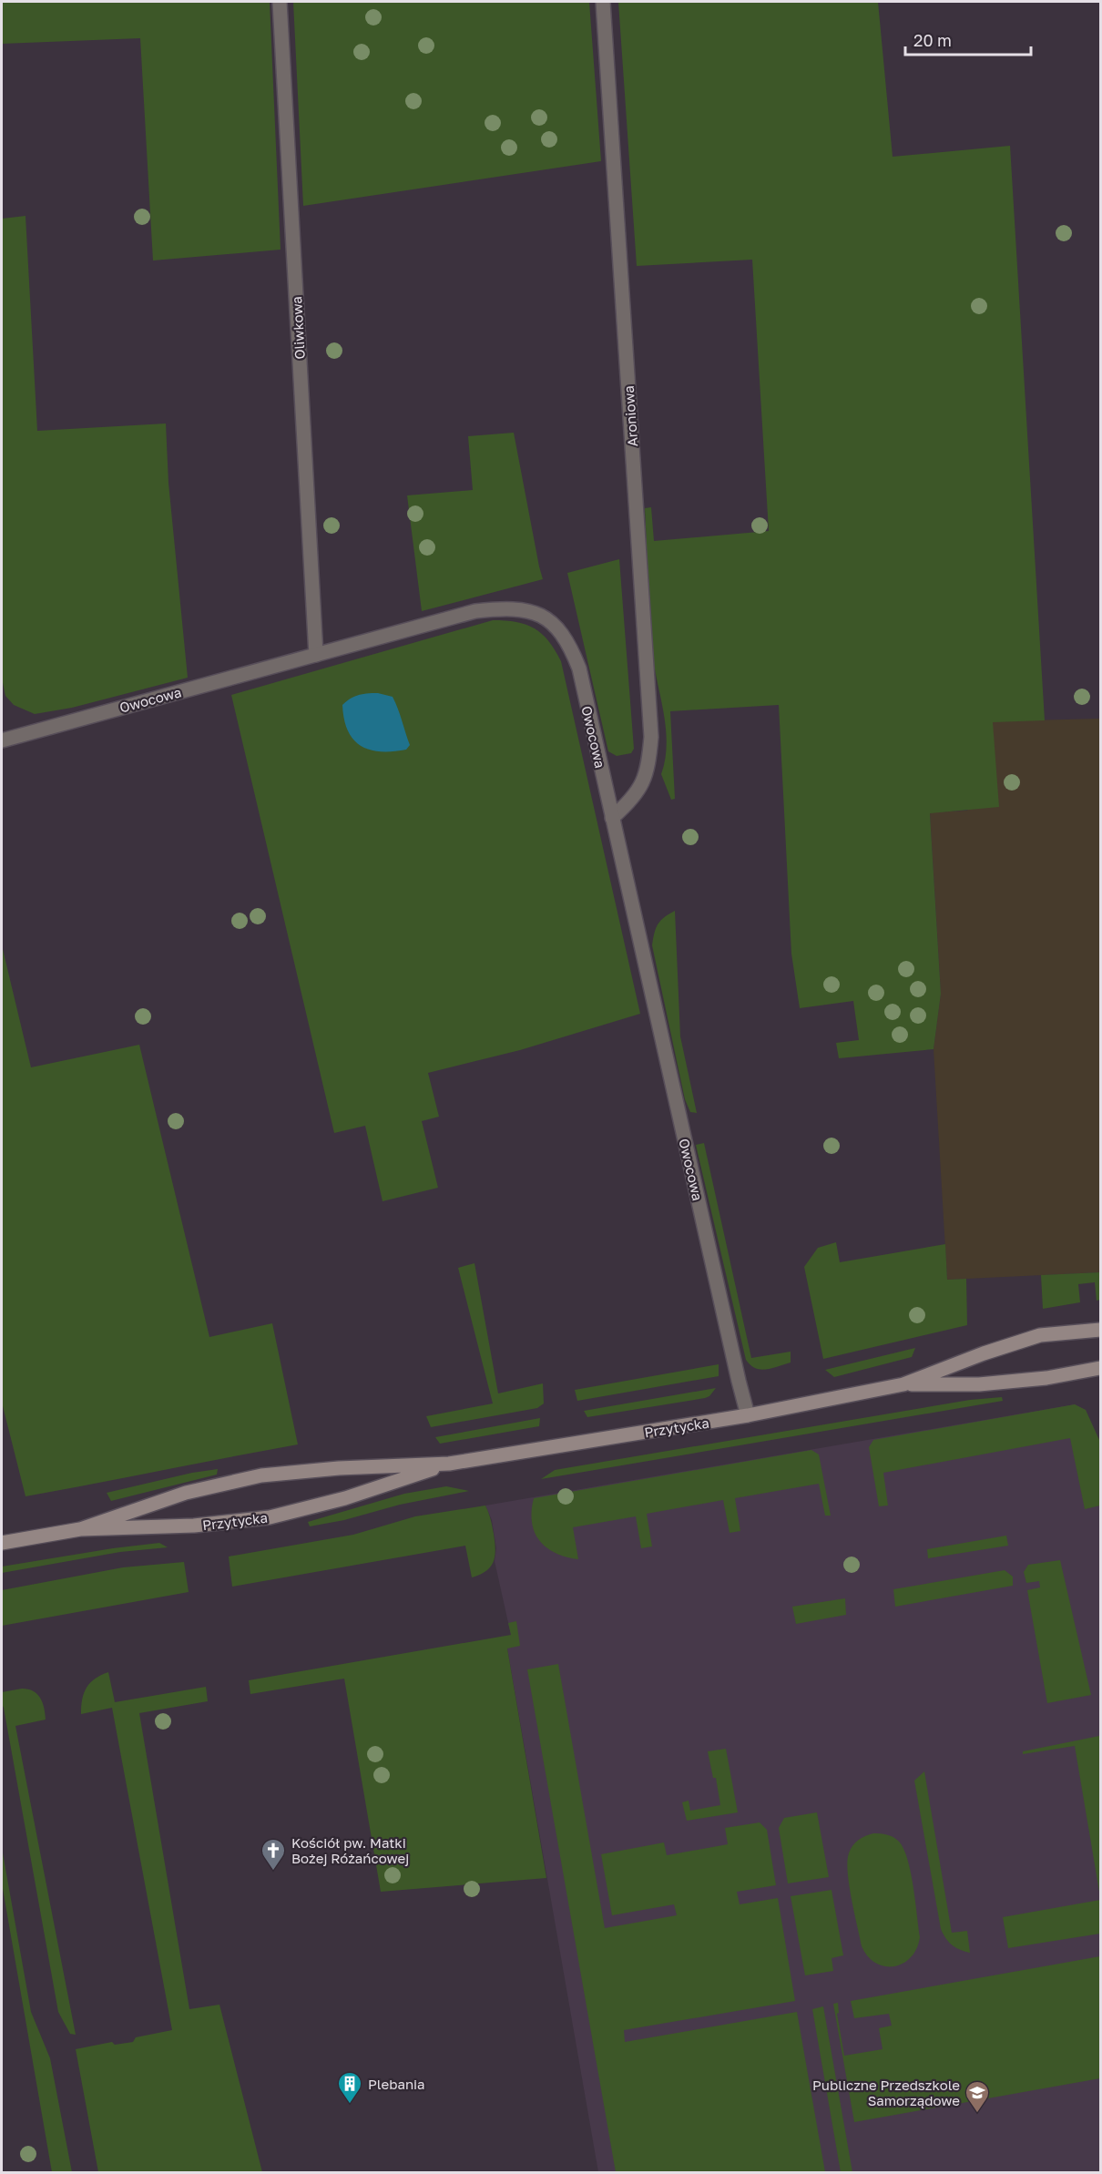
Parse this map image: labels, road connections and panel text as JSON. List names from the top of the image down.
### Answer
{
  "streets": {
    "main road": ["Przytycka"],
    "street": ["Oliwkowa", "Aroniowa", "Owocowa"]
  },
  "crossings": [
    ["Oliwkowa", "Owocowa"],
    ["Aroniowa", "Owocowa"],
    ["Owocowa", "Przytycka"]
  ],
  "places": {
    "church": ["Kościół pw. Matki Bożej Różańcowej"],
    "building": ["Plebania"],
    "school or university": ["Publiczne Przedszkole Samorządowe"]
  },
  "scale_bar": "20 m"
}
